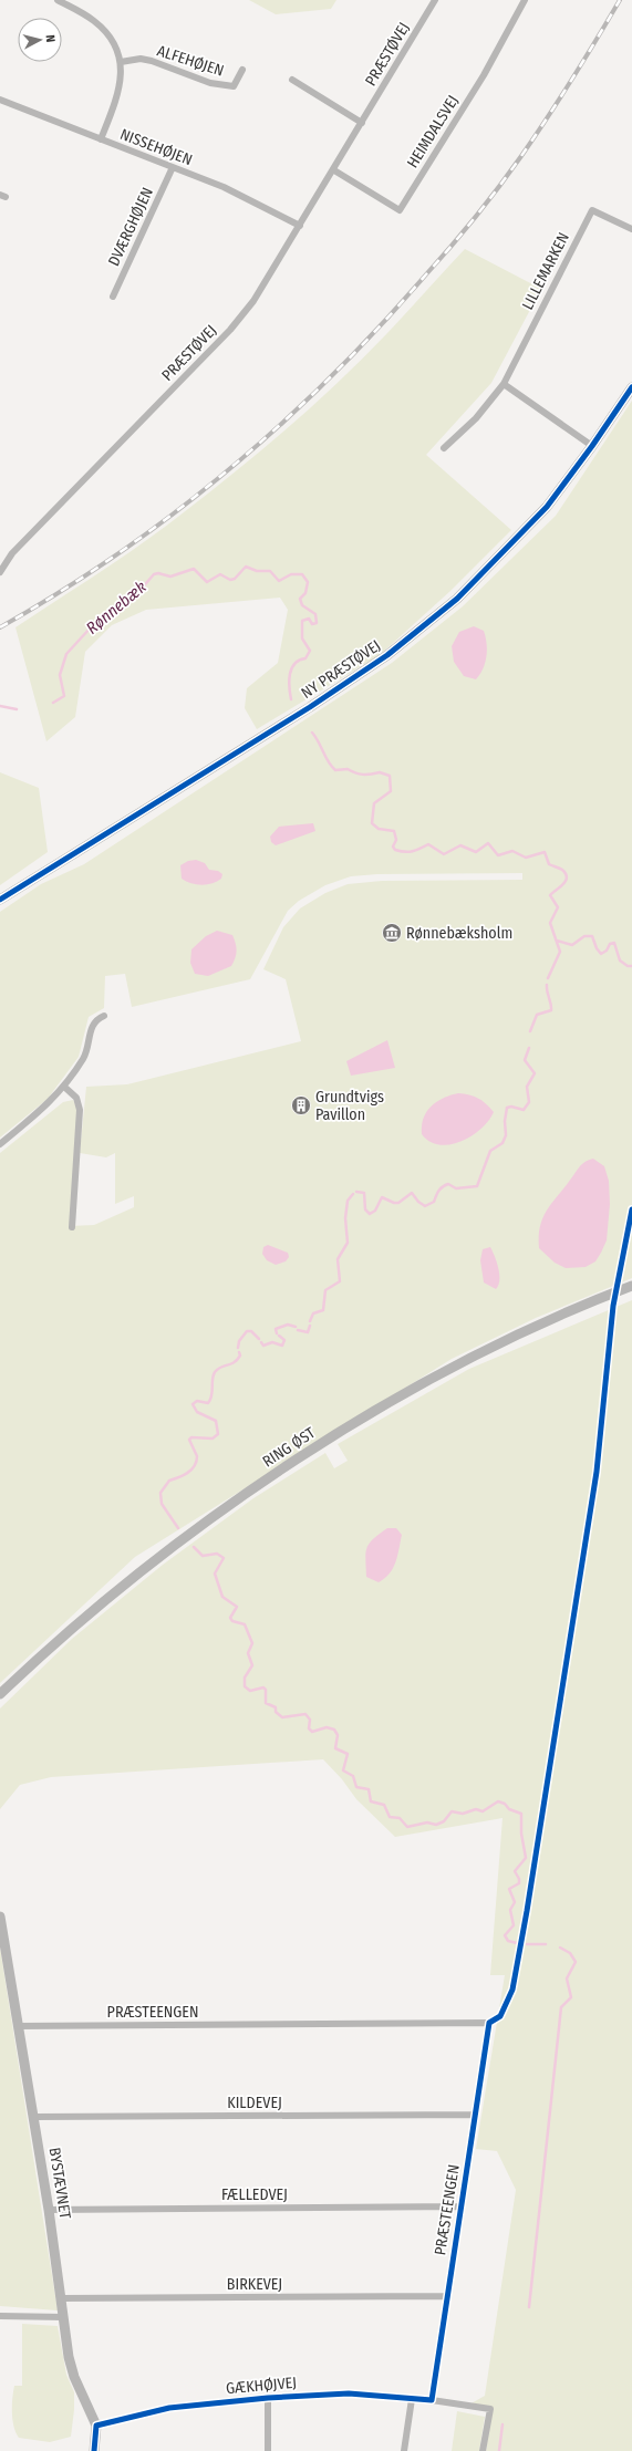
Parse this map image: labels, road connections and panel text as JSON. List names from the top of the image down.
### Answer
{
  "streets": {
    "street": [
      "PRÆSTØVEJ",
      "ALFEHØJEN",
      "HEIMDALSVEJ",
      "NISSEHØJEN",
      "DVÆRGHØJEN",
      "LILLEMARKEN",
      "NY PRÆSTØVEJ",
      "RING ØST",
      "PRÆSTEENGEN",
      "KILDEVEJ",
      "BYSTÆVNET",
      "FÆLLEDVEJ",
      "BIRKEVEJ",
      "GÆKHØJVEJ"
    ]
  },
  "crossings": [
    ["PRÆSTØVEJ", "HEIMDALSVEJ"],
    ["PRÆSTØVEJ", "NISSEHØJEN"],
    ["NISSEHØJEN", "DVÆRGHØJEN"],
    ["PRÆSTEENGEN", "KILDEVEJ"],
    ["PRÆSTEENGEN", "BYSTÆVNET"],
    ["PRÆSTEENGEN", "FÆLLEDVEJ"],
    ["PRÆSTEENGEN", "BIRKEVEJ"],
    ["PRÆSTEENGEN", "GÆKHØJVEJ"],
    ["KILDEVEJ", "BYSTÆVNET"],
    ["BYSTÆVNET", "FÆLLEDVEJ"],
    ["BYSTÆVNET", "BIRKEVEJ"],
    ["BYSTÆVNET", "GÆKHØJVEJ"]
  ],
  "water": ["Rønnebæk"],
  "places": {
    "museum": ["Rønnebæksholm"],
    "building": ["Grundtvigs Pavillon"]
  },
  "north": "right"
}
